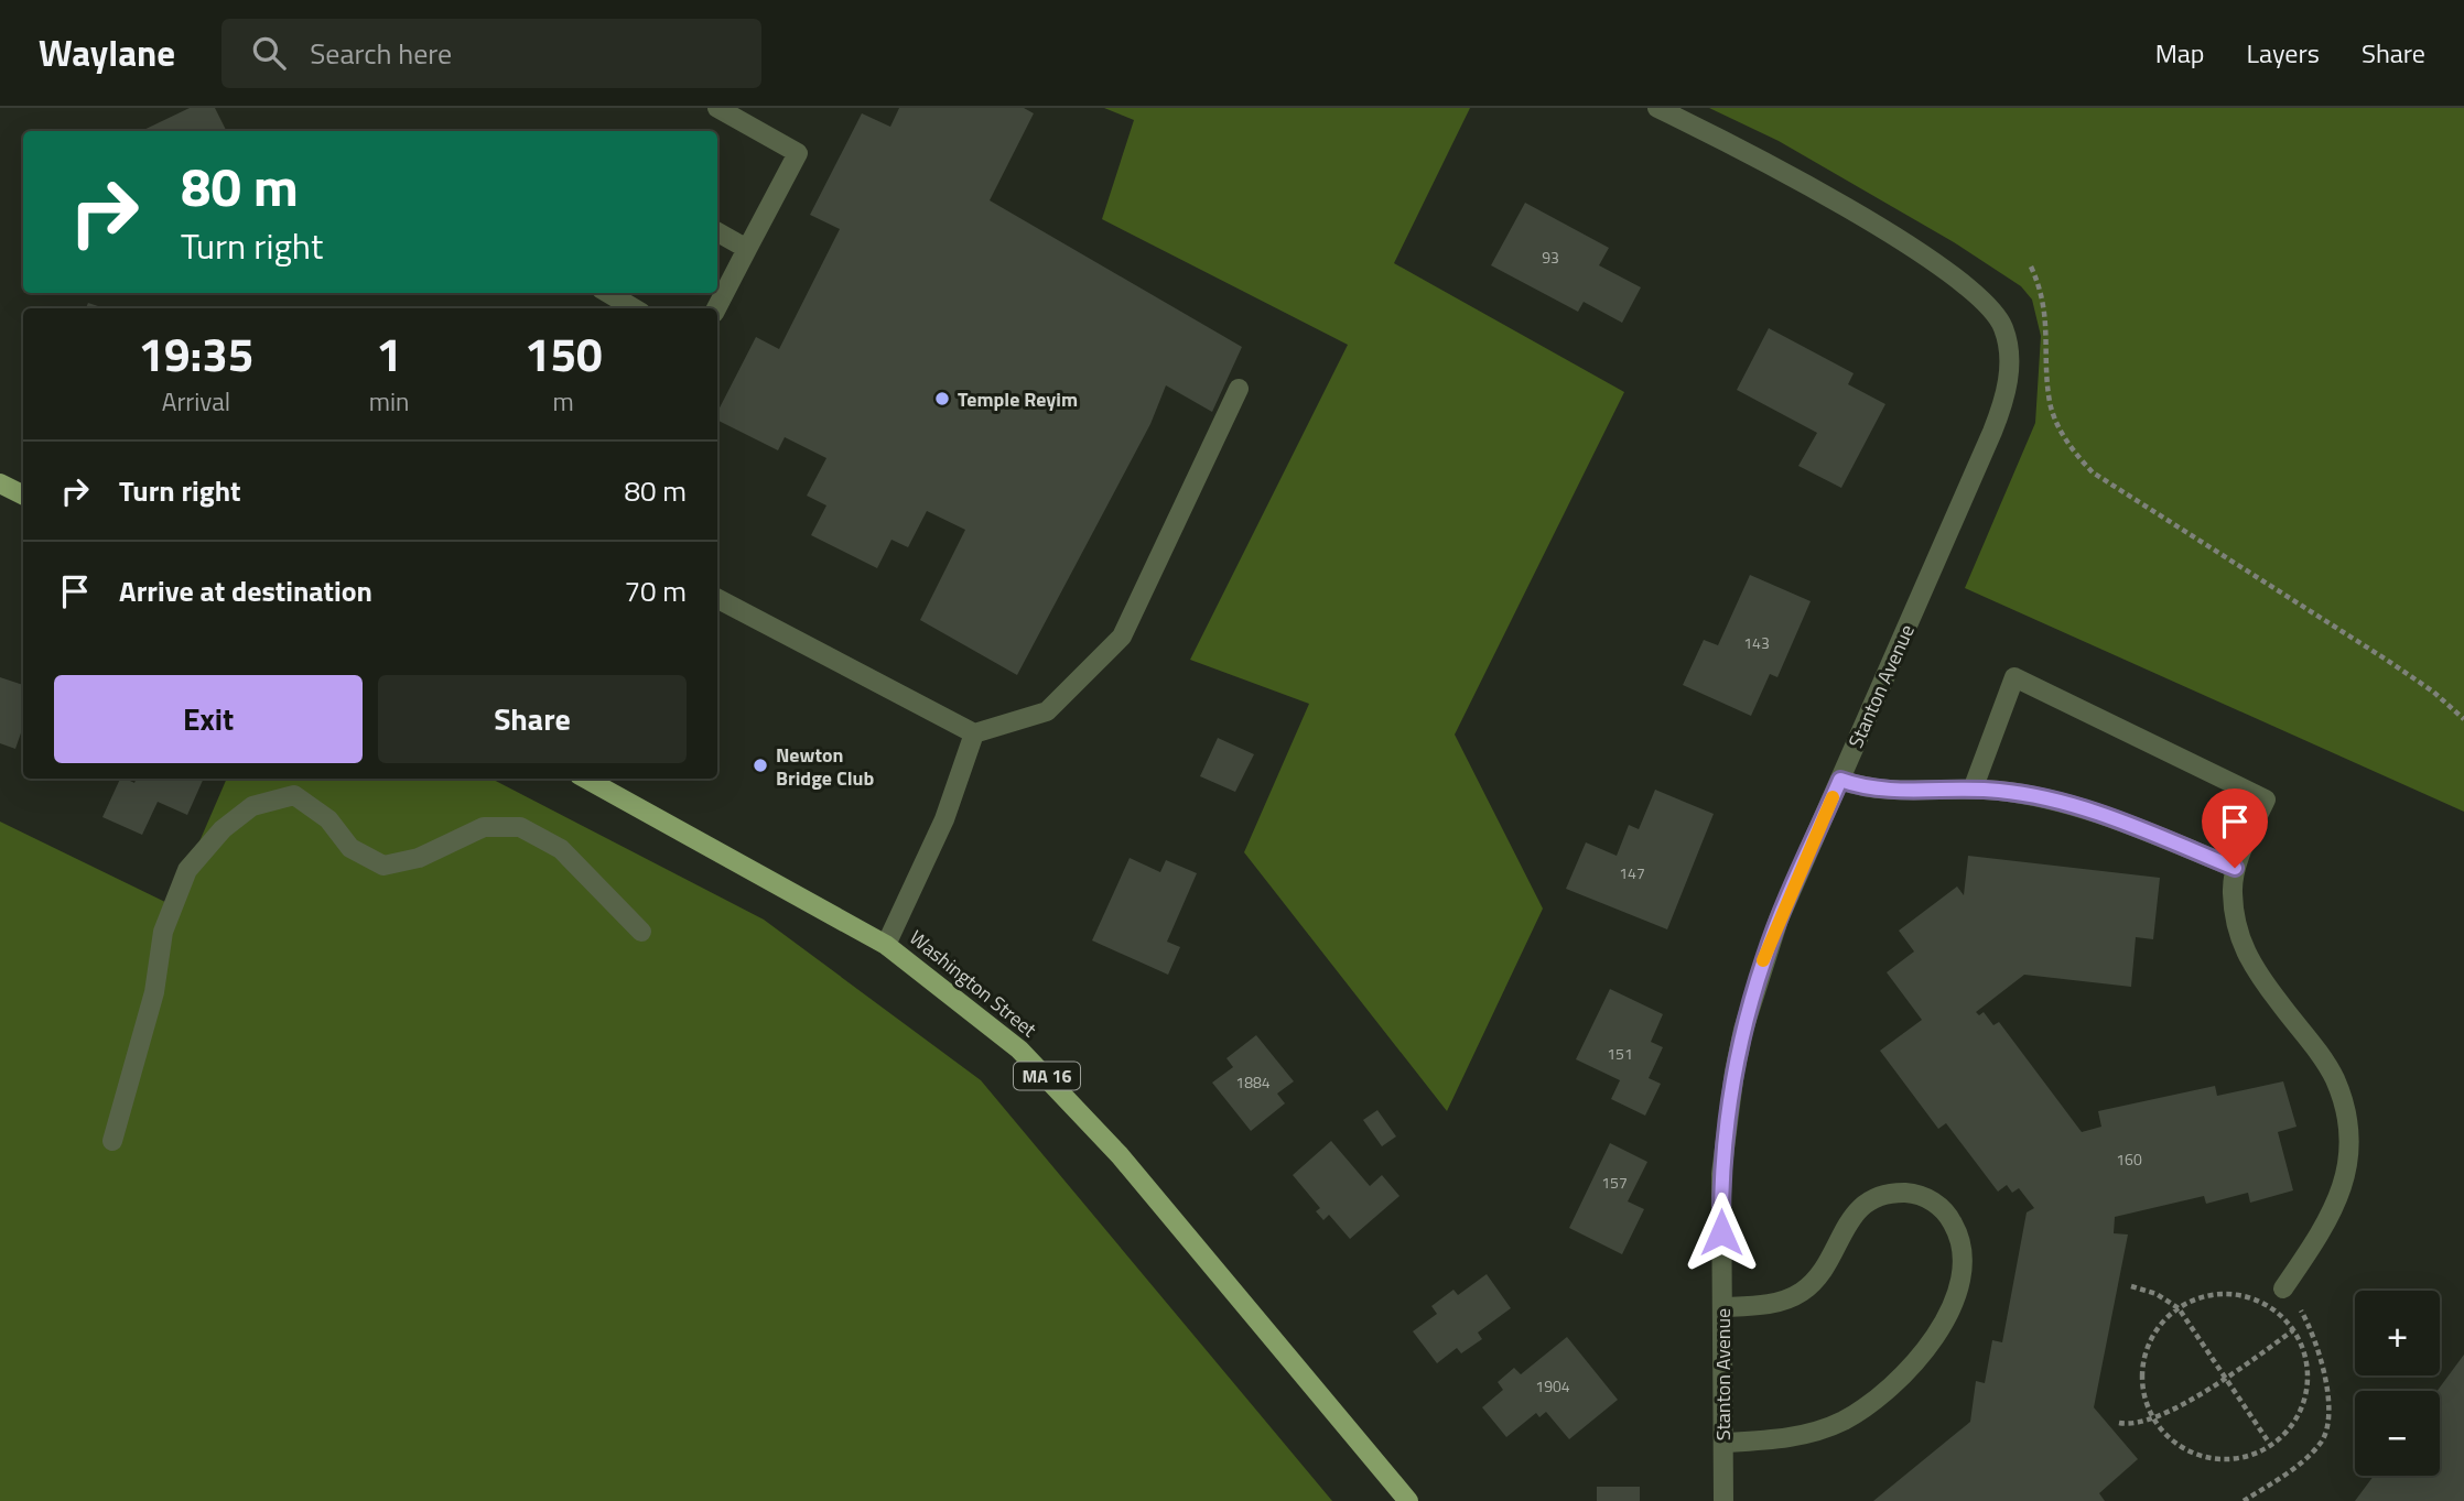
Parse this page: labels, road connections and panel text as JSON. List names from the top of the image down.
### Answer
{
  "streets": {
    "main road": ["Washington Street", "MA 16"],
    "street": ["Stanton Avenue"]
  },
  "places": ["Temple Reyim", "Newton Bridge Club"],
  "house_numbers": [
    "93",
    "143",
    "147",
    "151",
    "1884",
    "160",
    "157",
    "1904"
  ],
  "page": {
    "header": "Waylane",
    "search": "Search here",
    "nav": ["Map", "Layers", "Share"],
    "turn": ["80 m", "Turn right"],
    "eta": [
      "19:35",
      "Arrival",
      "1",
      "min",
      "150",
      "m"
    ],
    "list": [
      {
        "name": "Turn right",
        "value": "80 m"
      },
      {
        "name": "Arrive at destination",
        "value": "70 m"
      }
    ],
    "buttons": ["Exit", "Share"],
    "map_buttons": ["+", "−"]
  }
}
